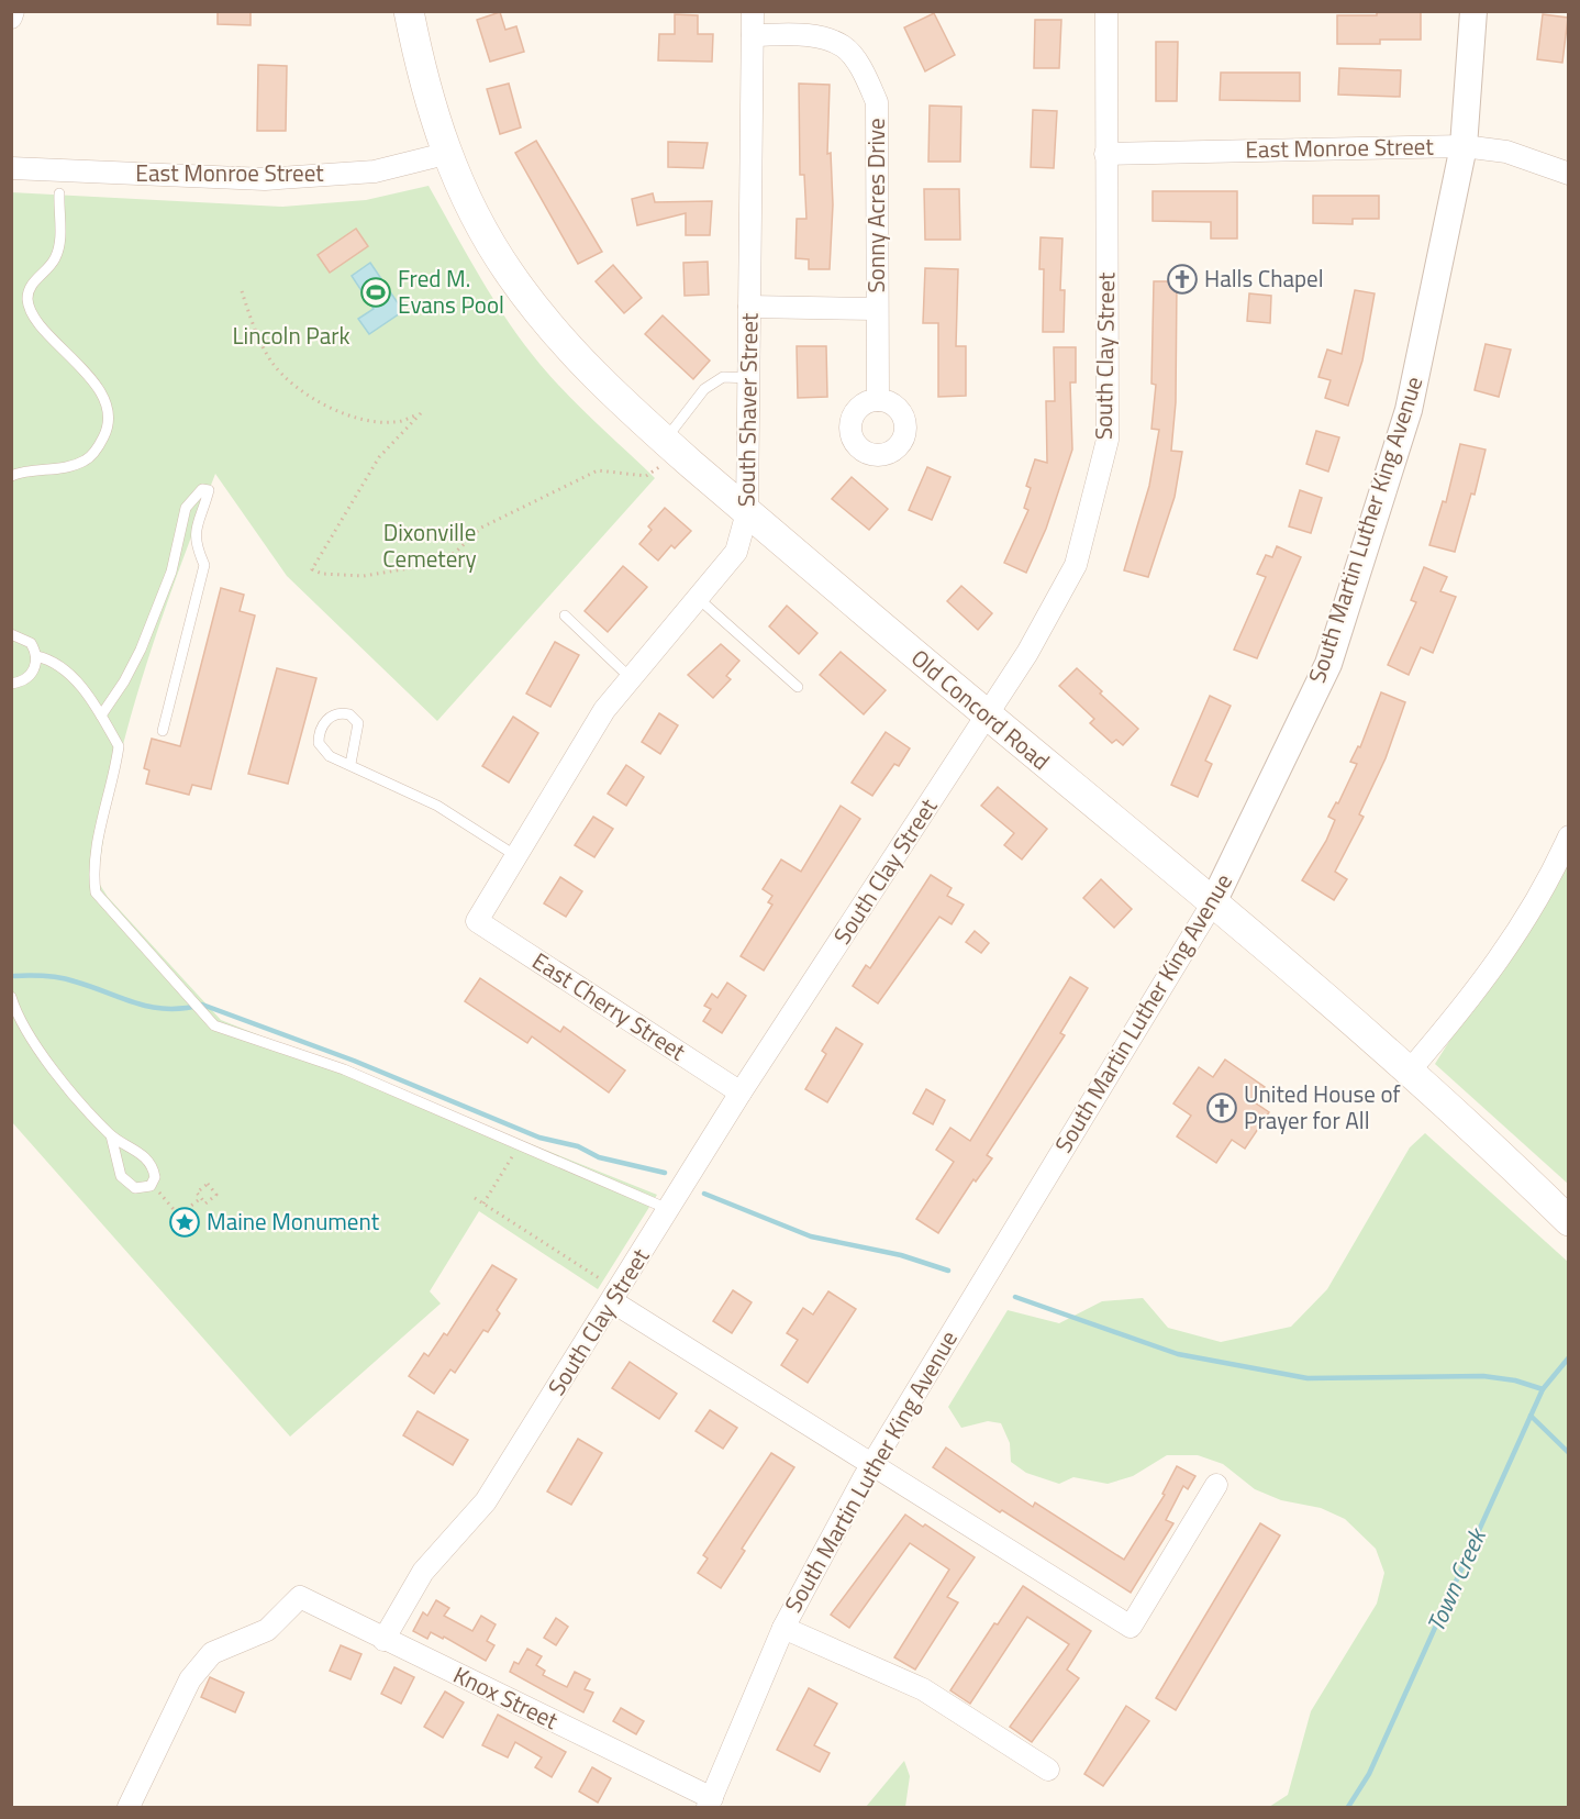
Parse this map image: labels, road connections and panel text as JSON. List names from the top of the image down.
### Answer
{
  "streets": {
    "main road": ["Old Concord Road"],
    "street": [
      "East Monroe Street",
      "Sonny Acres Drive",
      "South Clay Street",
      "South Shaver Street",
      "South Martin Luther King Avenue",
      "East Cherry Street",
      "Knox Street"
    ]
  },
  "crossings": [
    ["East Monroe Street", "South Clay Street"],
    ["East Monroe Street", "South Martin Luther King Avenue"],
    ["East Monroe Street", "Old Concord Road"],
    ["Sonny Acres Drive", "South Shaver Street"],
    ["South Clay Street", "Old Concord Road"],
    ["South Clay Street", "East Cherry Street"],
    ["South Clay Street", "Knox Street"],
    ["South Shaver Street", "Old Concord Road"],
    ["South Shaver Street", "East Cherry Street"],
    ["South Martin Luther King Avenue", "Old Concord Road"],
    ["South Martin Luther King Avenue", "Knox Street"]
  ],
  "water": ["Town Creek"],
  "parks": ["Lincoln Park", "Dixonville Cemetery"],
  "places": {
    "church": ["Halls Chapel", "United House of Prayer for All"],
    "sports": ["Fred M. Evans Pool"],
    "place": ["Maine Monument"]
  }
}
